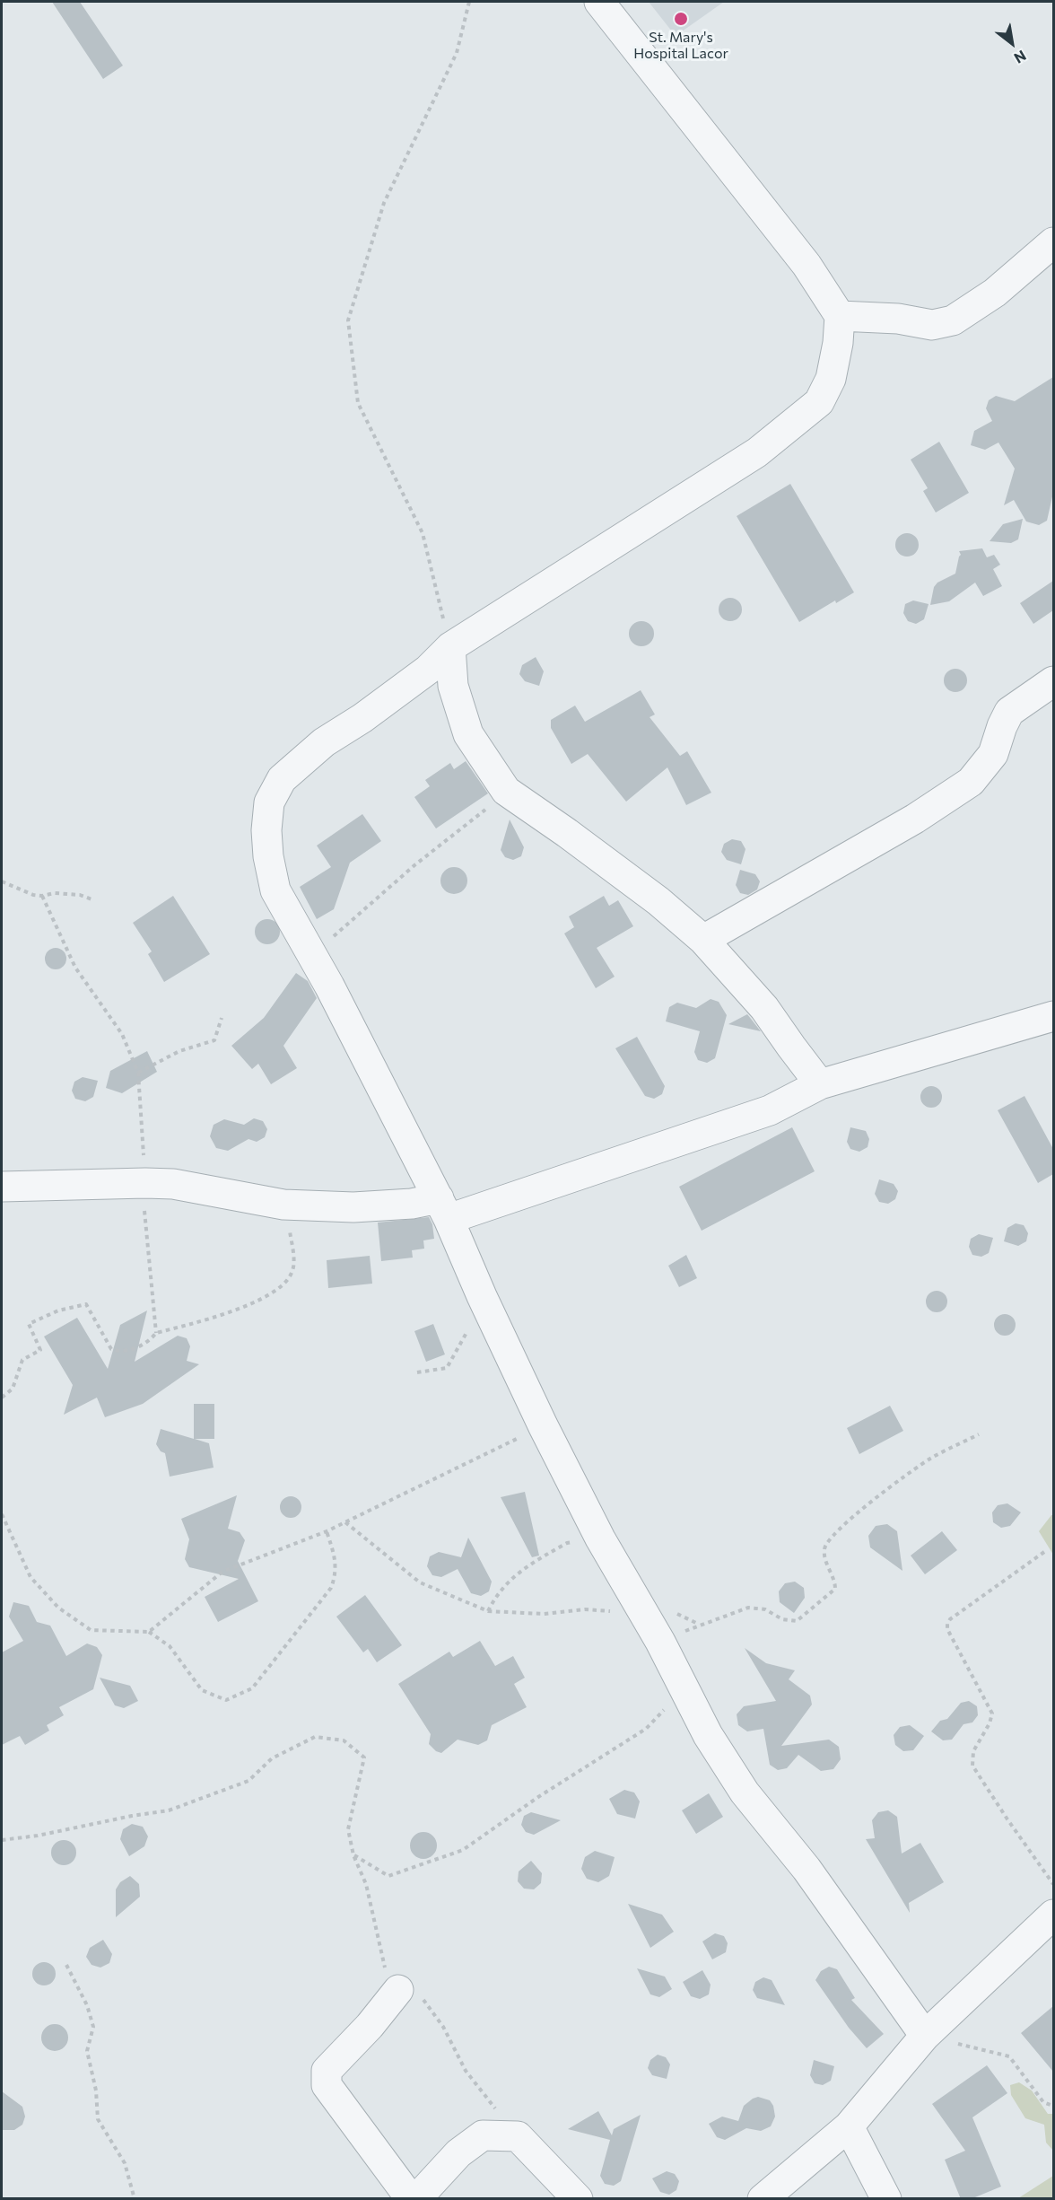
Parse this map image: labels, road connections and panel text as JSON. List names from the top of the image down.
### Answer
{
  "places": ["St. Mary's Hospital Lacor"],
  "north": "bottom right"
}
